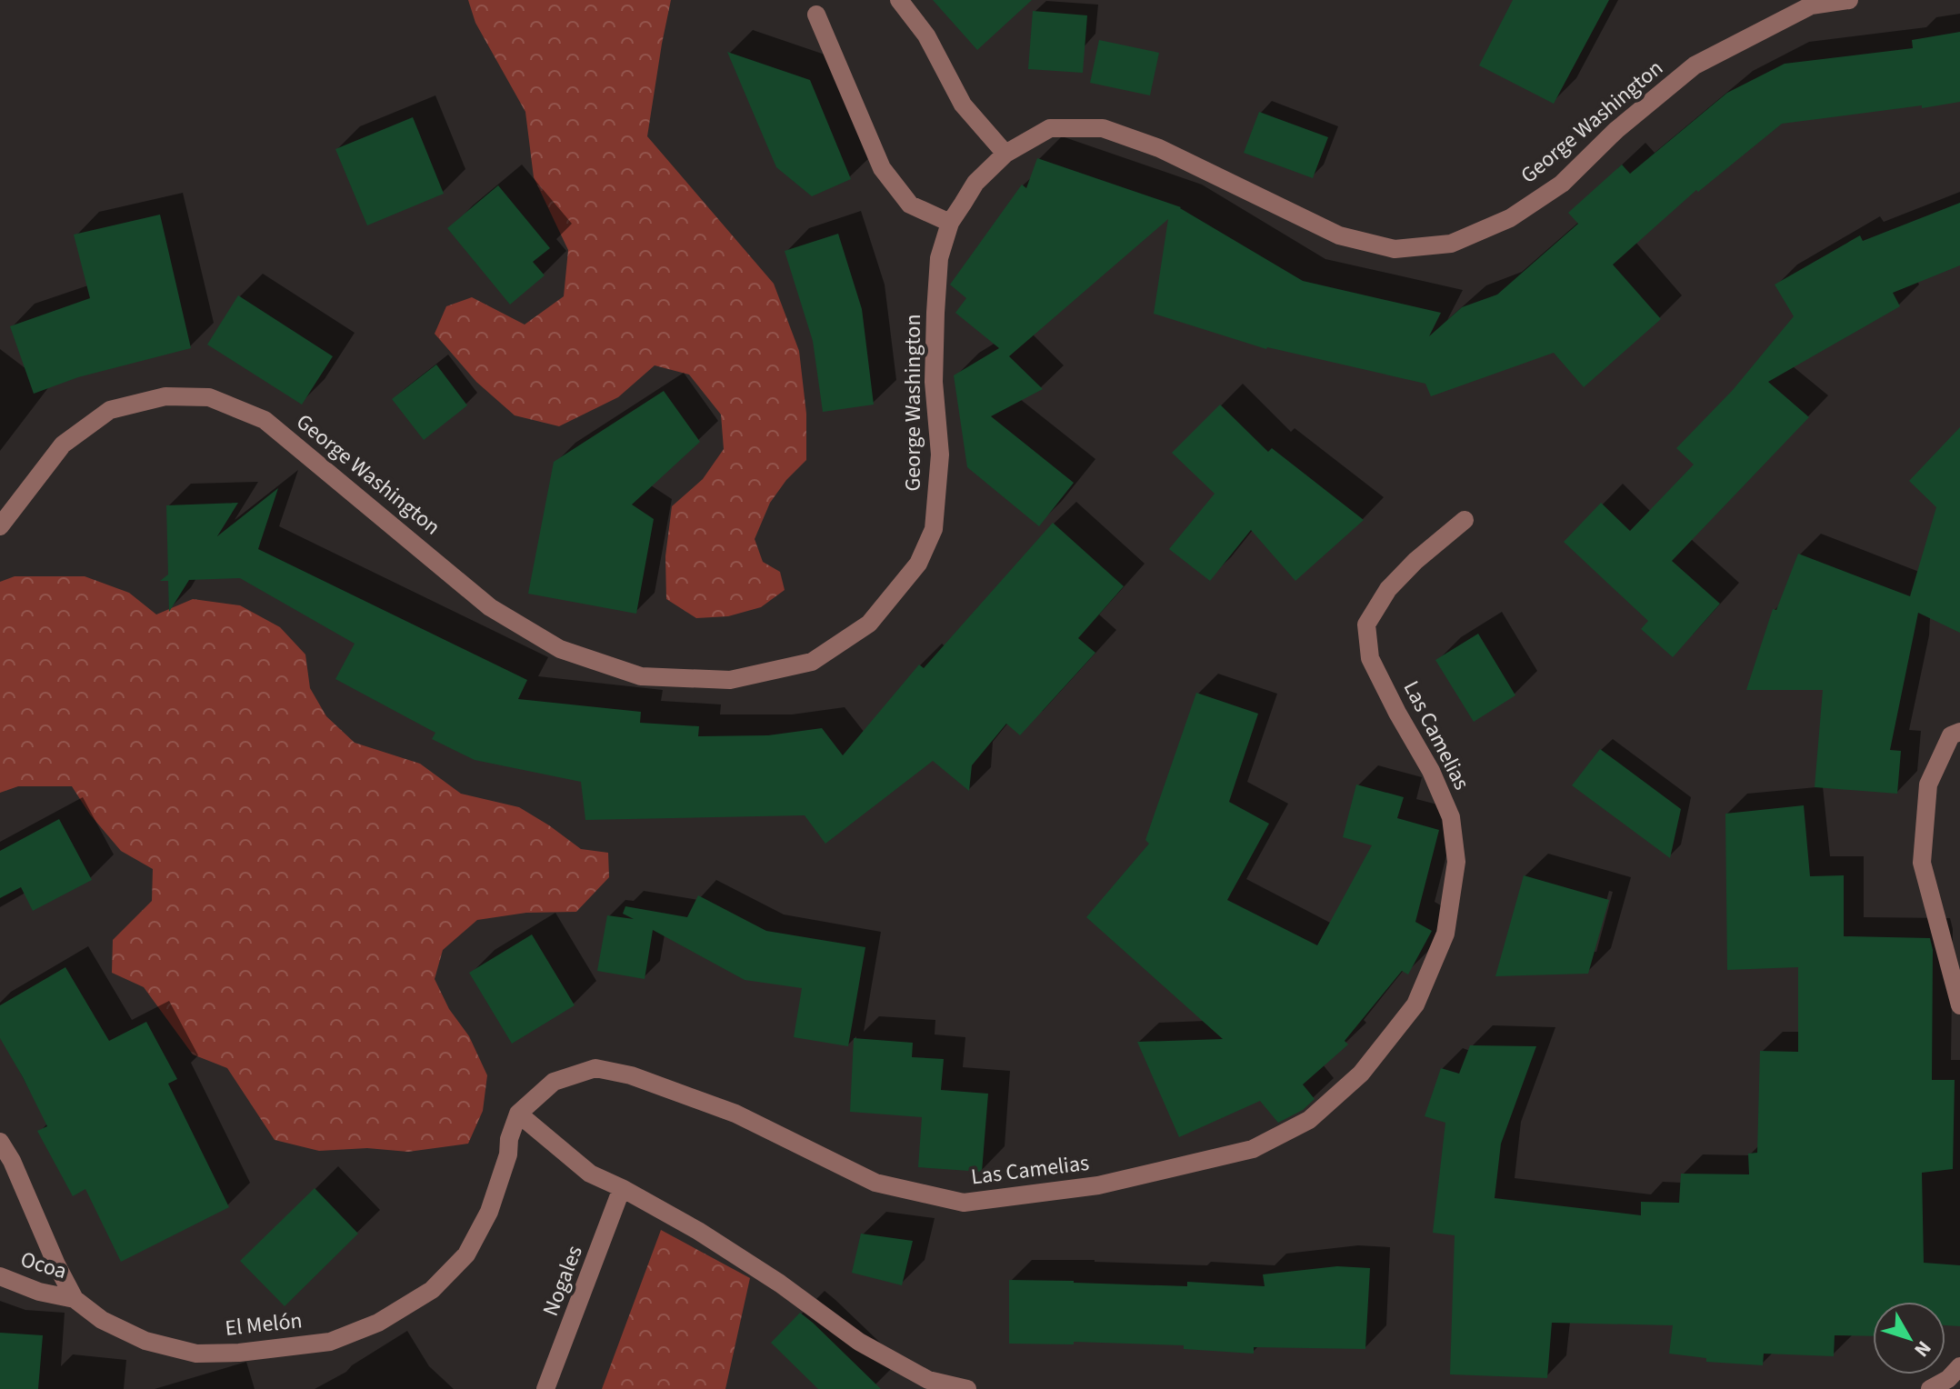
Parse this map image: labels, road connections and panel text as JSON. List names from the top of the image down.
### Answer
{
  "streets": {
    "street": [
      "George Washington",
      "Las Camelias",
      "Ocoa",
      "Nogales",
      "El Melón"
    ]
  },
  "crossings": [
    ["Las Camelias", "El Melón"],
    ["Ocoa", "El Melón"]
  ],
  "north": "bottom right"
}
